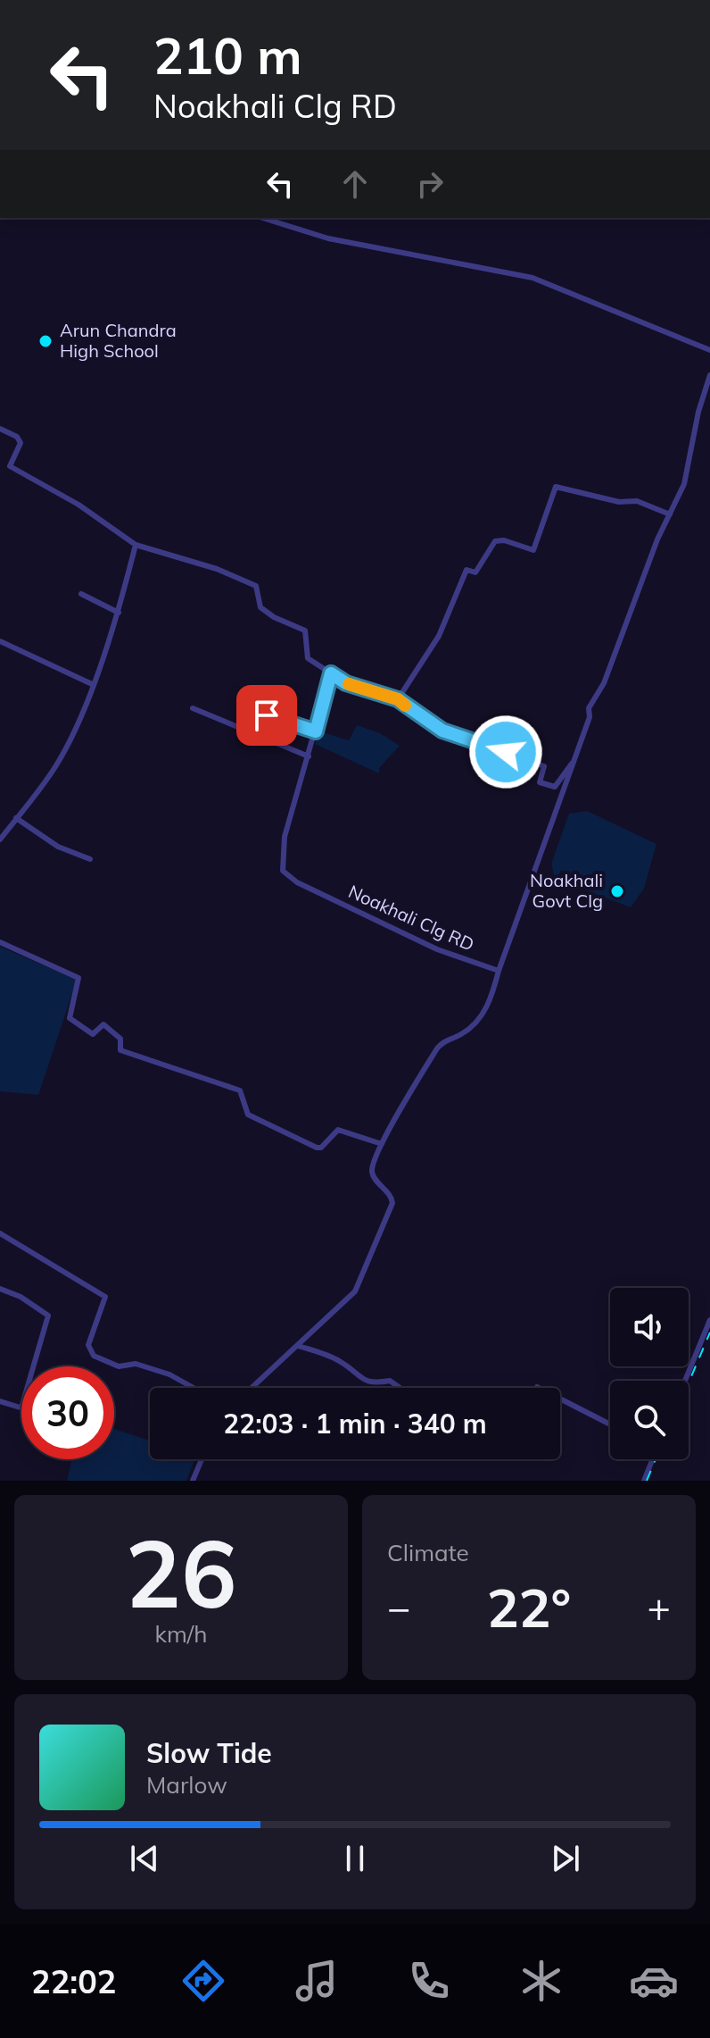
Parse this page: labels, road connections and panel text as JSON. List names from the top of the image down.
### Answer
{
  "streets": {
    "street": ["Noakhali Clg RD"]
  },
  "places": ["Arun Chandra High School", "Noakhali Govt Clg"],
  "page": {
    "turn": ["210 m", "Noakhali Clg RD"],
    "limit": "30",
    "trip": "22:03 · 1 min · 340 m",
    "tile": [
      ["26", "km/h"],
      "Climate"
    ],
    "heat": ["−", "22°", "+"],
    "song": ["Slow Tide", "Marlow"],
    "tabs": "22:02"
  }
}
